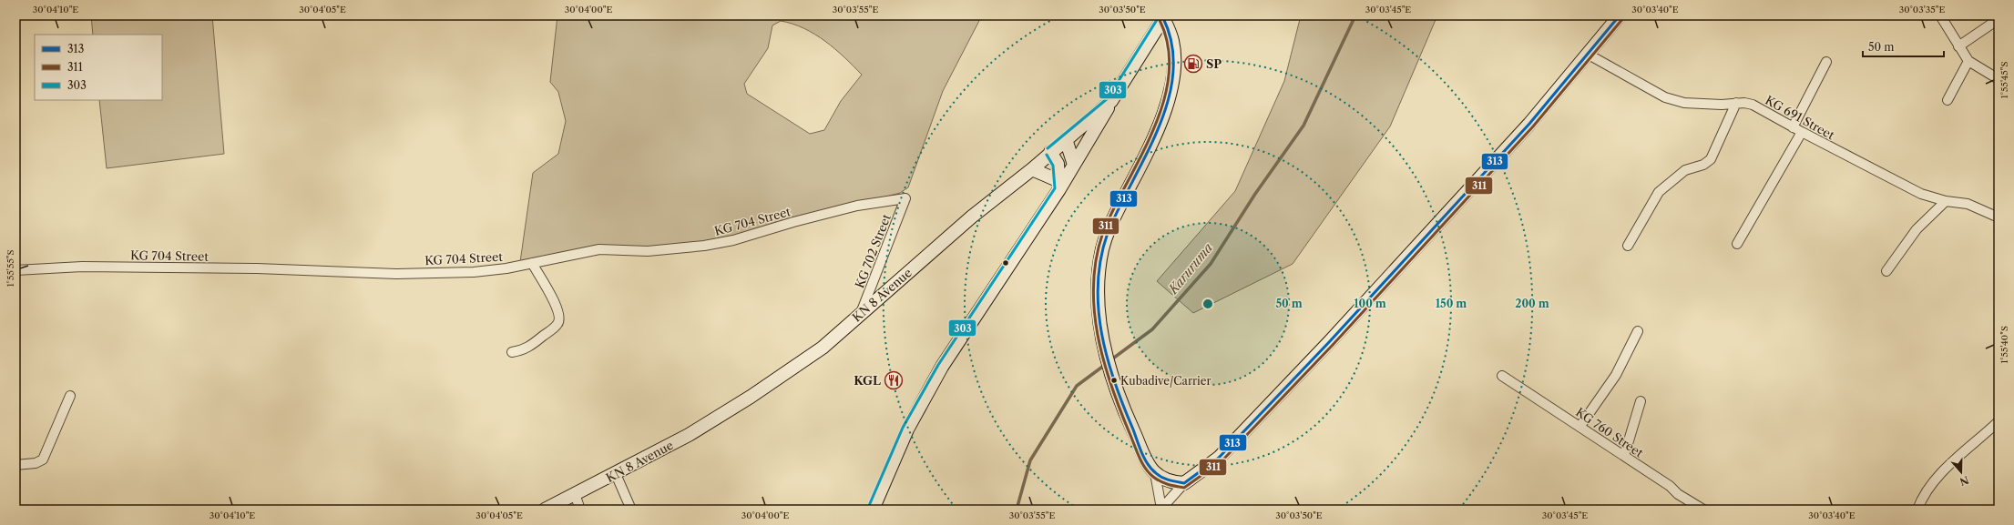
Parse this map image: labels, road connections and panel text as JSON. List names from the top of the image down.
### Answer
{
  "streets": {
    "main road": ["KN 8 Avenue"],
    "street": [
      "KG 691 Street",
      "KG 704 Street",
      "KG 702 Street",
      "KG 760 Street"
    ]
  },
  "crossings": [
    ["KG 704 Street", "KG 702 Street"],
    ["KG 702 Street", "KN 8 Avenue"]
  ],
  "water": ["Karuruma"],
  "places": {
    "fuel station": ["SP"],
    "restaurant": ["KGL"],
    "other": ["Kubadive/Carrier"]
  },
  "lines": ["transit line 313", "transit line 303", "transit line 311"],
  "legend": ["313", "311", "303"],
  "scale_bar": "50 m",
  "north": "bottom",
  "coordinates": [
    "30°04'10\"E",
    "30°04'05\"E",
    "30°04'00\"E",
    "30°03'55\"E",
    "30°03'50\"E",
    "30°03'45\"E",
    "30°03'40\"E",
    "30°03'35\"E",
    "1°55'45\"S",
    "1°55'55\"S",
    "1°55'40\"S"
  ],
  "rings": [
    "50 m",
    "100 m",
    "150 m",
    "200 m"
  ]
}
